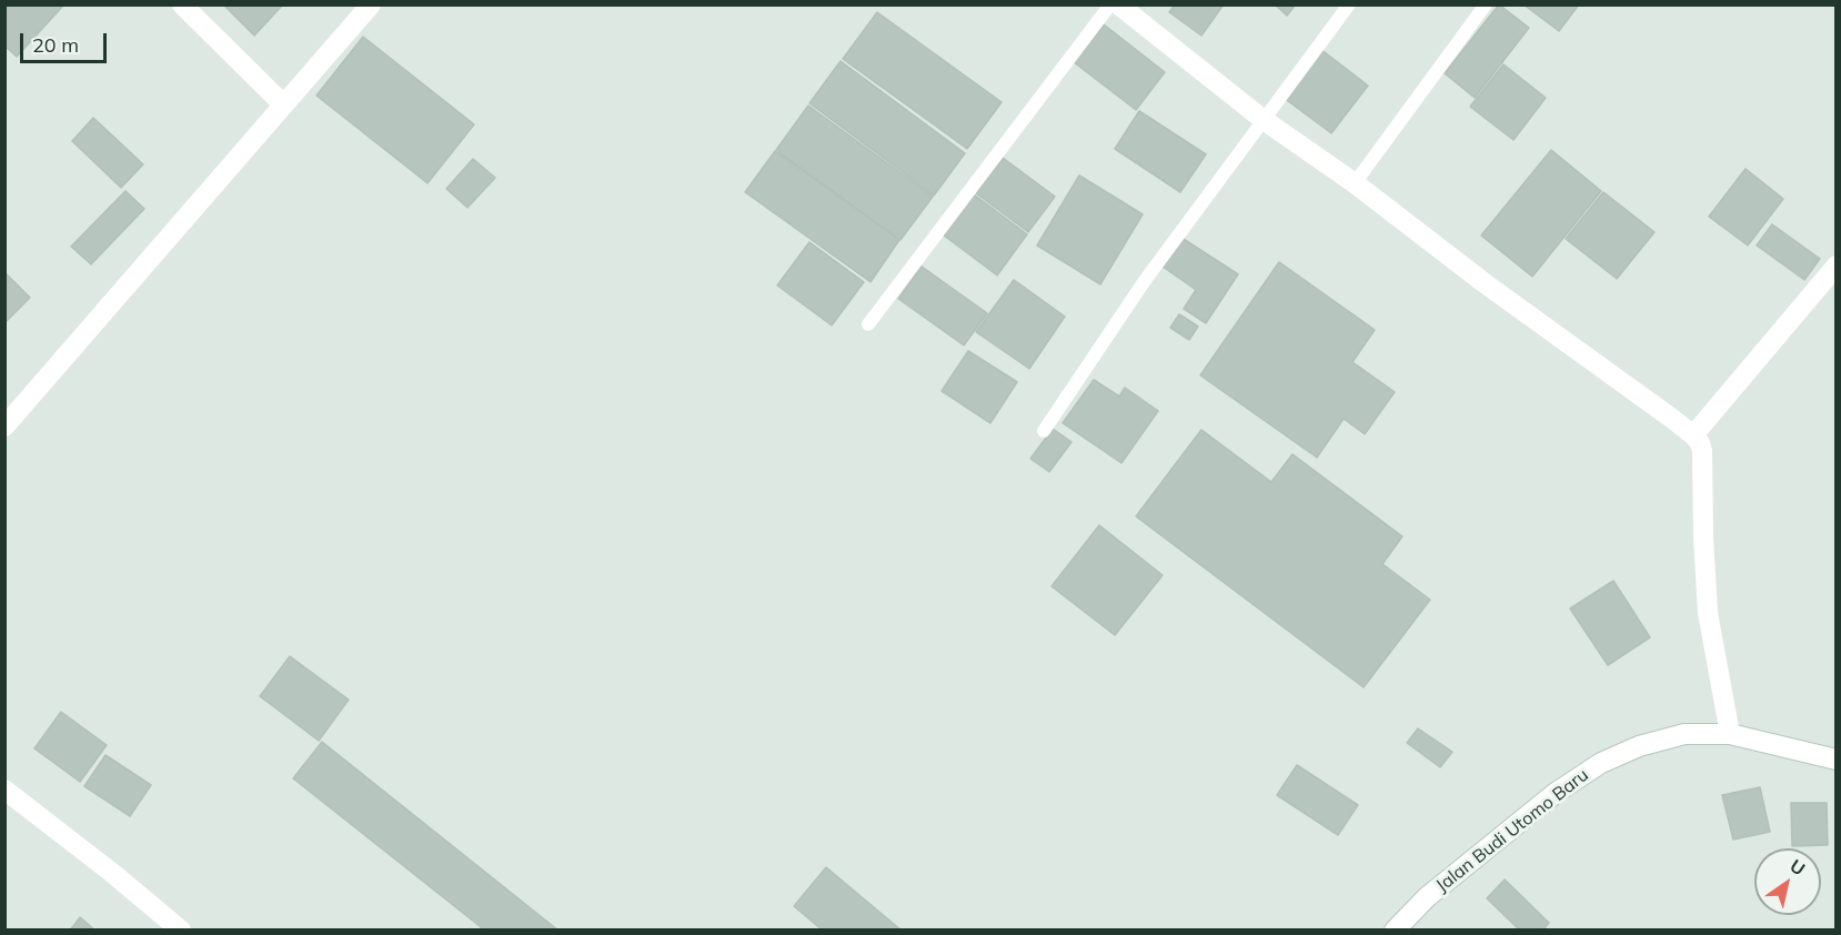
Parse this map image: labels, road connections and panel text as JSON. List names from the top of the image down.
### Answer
{
  "streets": {
    "street": ["Jalan Budi Utomo Baru"]
  },
  "scale_bar": "20 m",
  "north": "top right"
}
